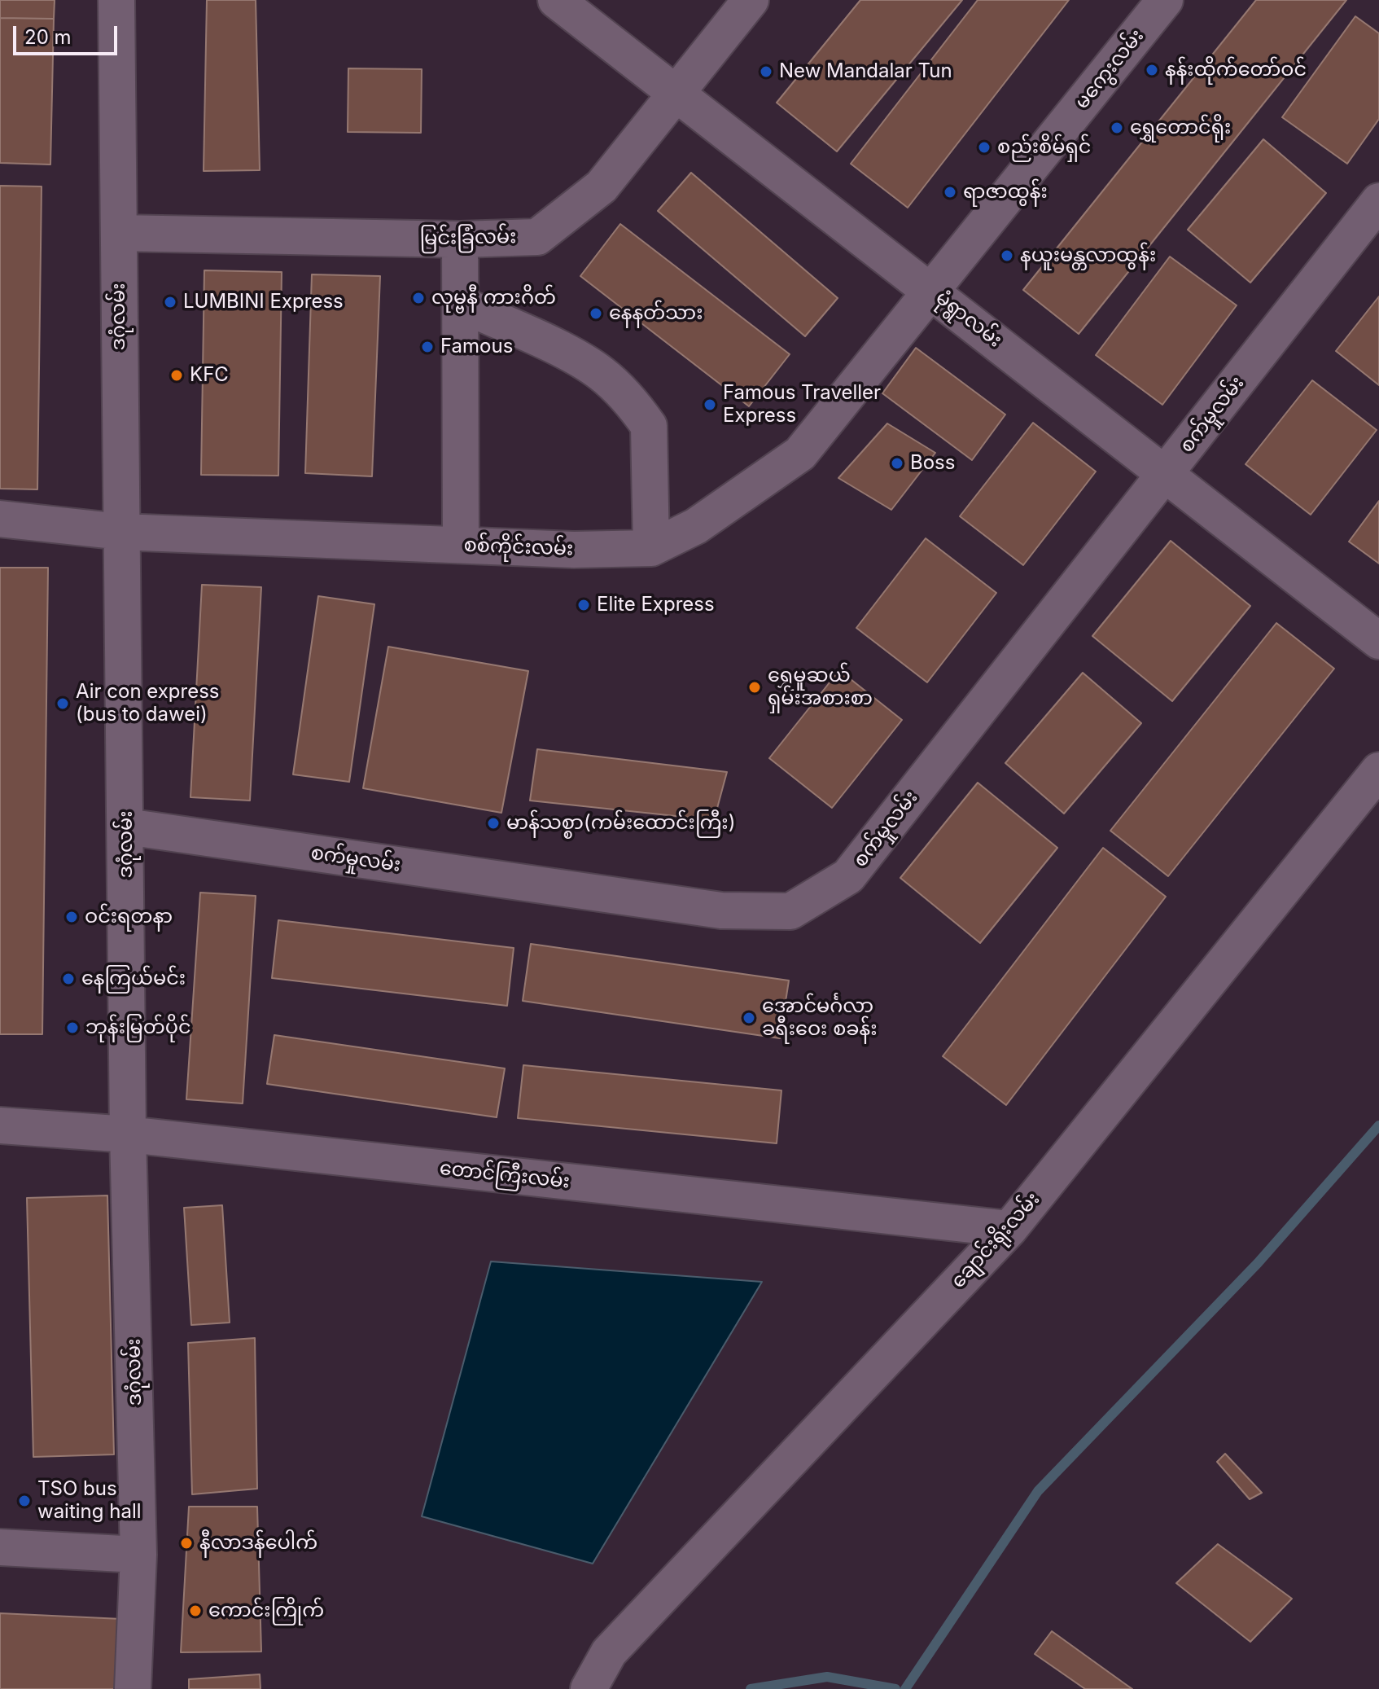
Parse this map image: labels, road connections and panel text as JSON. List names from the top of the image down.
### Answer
{
  "streets": {
    "lane": [
      "မကွေးလမ်း",
      "မြင်းခြံလမ်း",
      "ဒဂုံလမ်း",
      "မုံရွာလမ်း",
      "စက်မှုလမ်း",
      "စစ်ကိုင်းလမ်း",
      "တောင်ကြီးလမ်း",
      "ချောင်းရိုးလမ်း"
    ]
  },
  "crossings": [
    ["မကွေးလမ်း", "မုံရွာလမ်း"],
    ["မကွေးလမ်း", "စစ်ကိုင်းလမ်း"],
    ["မြင်းခြံလမ်း", "ဒဂုံလမ်း"],
    ["မြင်းခြံလမ်း", "မုံရွာလမ်း"],
    ["ဒဂုံလမ်း", "စက်မှုလမ်း"],
    ["ဒဂုံလမ်း", "စစ်ကိုင်းလမ်း"],
    ["ဒဂုံလမ်း", "တောင်ကြီးလမ်း"],
    ["မုံရွာလမ်း", "စက်မှုလမ်း"],
    ["မုံရွာလမ်း", "စစ်ကိုင်းလမ်း"],
    ["တောင်ကြီးလမ်း", "ချောင်းရိုးလမ်း"]
  ],
  "places": [
    "နန်းထိုက်တော်ဝင်",
    "New Mandalar Tun",
    "ရွှေတောင်ရိုး",
    "စည်းစိမ်ရှင်",
    "ရာဇာထွန်း",
    "နယူးမန္တလာထွန်း",
    "လုမ္ဗနီ ကားဂိတ်",
    "LUMBINI Express",
    "နေနတ်သား",
    "Famous",
    "KFC",
    "Famous Traveller Express",
    "Boss",
    "Elite Express",
    "ရွှေမူဆယ် ရှမ်းအစားစာ",
    "Air con express (bus to dawei)",
    "မာန်သစ္စာ(ကမ်းထောင်းကြီး)",
    "ဝင်းရတနာ",
    "နေကြယ်မင်း",
    "အောင်မင်္ဂလာ ခရီးဝေး စခန်း",
    "ဘုန်းမြတ်ပိုင်",
    "TSO bus waiting hall",
    "နီလာဒန်ပေါက်",
    "ကောင်းကြိုက်"
  ],
  "scale_bar": "20 m"
}
